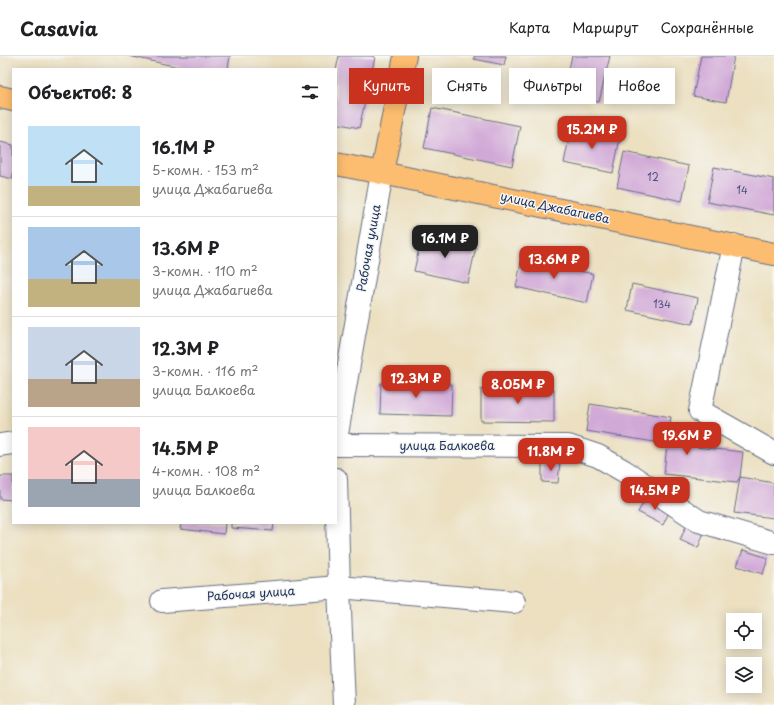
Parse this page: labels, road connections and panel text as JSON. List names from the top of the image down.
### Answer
{
  "streets": {
    "main road": ["улица Джабагиева", "Рабочая улица"],
    "street": ["улица Балкоева"]
  },
  "crossings": [
    ["улица Джабагиева", "Рабочая улица"]
  ],
  "house_numbers": ["12", "14", "134"],
  "page": {
    "header": "Casavia",
    "nav": ["Карта", "Маршрут", "Сохранённые"],
    "chip": [
      "Купить",
      "Снять",
      "Фильтры",
      "Новое"
    ],
    "heading": "Объектов: 8",
    "price": [
      "15.2M ₽",
      "16.1M ₽",
      "13.6M ₽",
      "12.3M ₽",
      "8.05M ₽",
      "19.6M ₽",
      "11.8M ₽",
      "14.5M ₽"
    ],
    "list": [
      {
        "name": "16.1M ₽",
        "note": "5-комн. · 153 m² · улица Джабагиева"
      },
      {
        "name": "13.6M ₽",
        "note": "3-комн. · 110 m² · улица Джабагиева"
      },
      {
        "name": "12.3M ₽",
        "note": "3-комн. · 116 m² · улица Балкоева"
      },
      {
        "name": "14.5M ₽",
        "note": "4-комн. · 108 m² · улица Балкоева"
      }
    ]
  }
}
